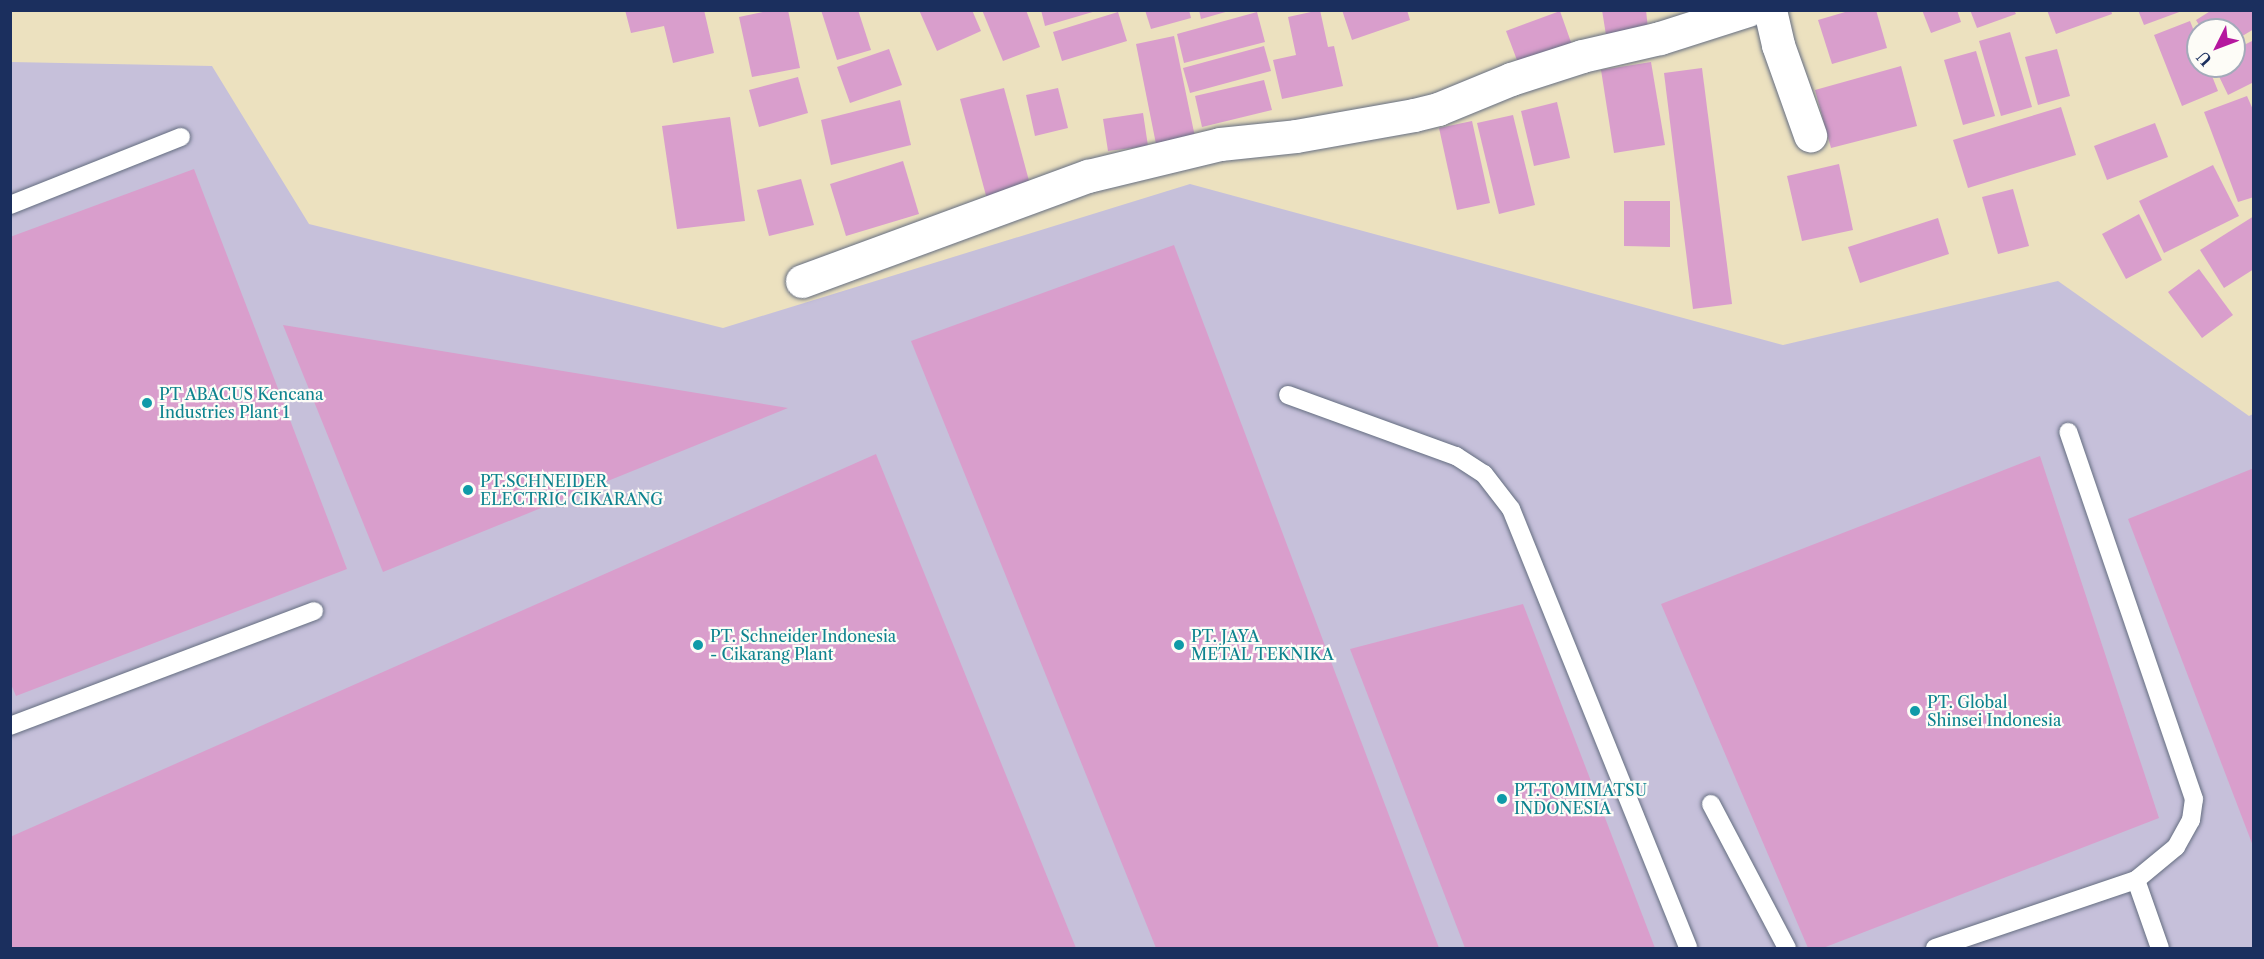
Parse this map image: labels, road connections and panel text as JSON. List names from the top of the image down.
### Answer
{
  "places": [
    "PT ABACUS Kencana Industries Plant 1",
    "PT.SCHNEIDER ELECTRIC CIKARANG",
    "PT. Schneider Indonesia - Cikarang Plant",
    "PT. JAYA METAL TEKNIKA",
    "PT. Global Shinsei Indonesia",
    "PT.TOMIMATSU INDONESIA"
  ],
  "north": "bottom left"
}
